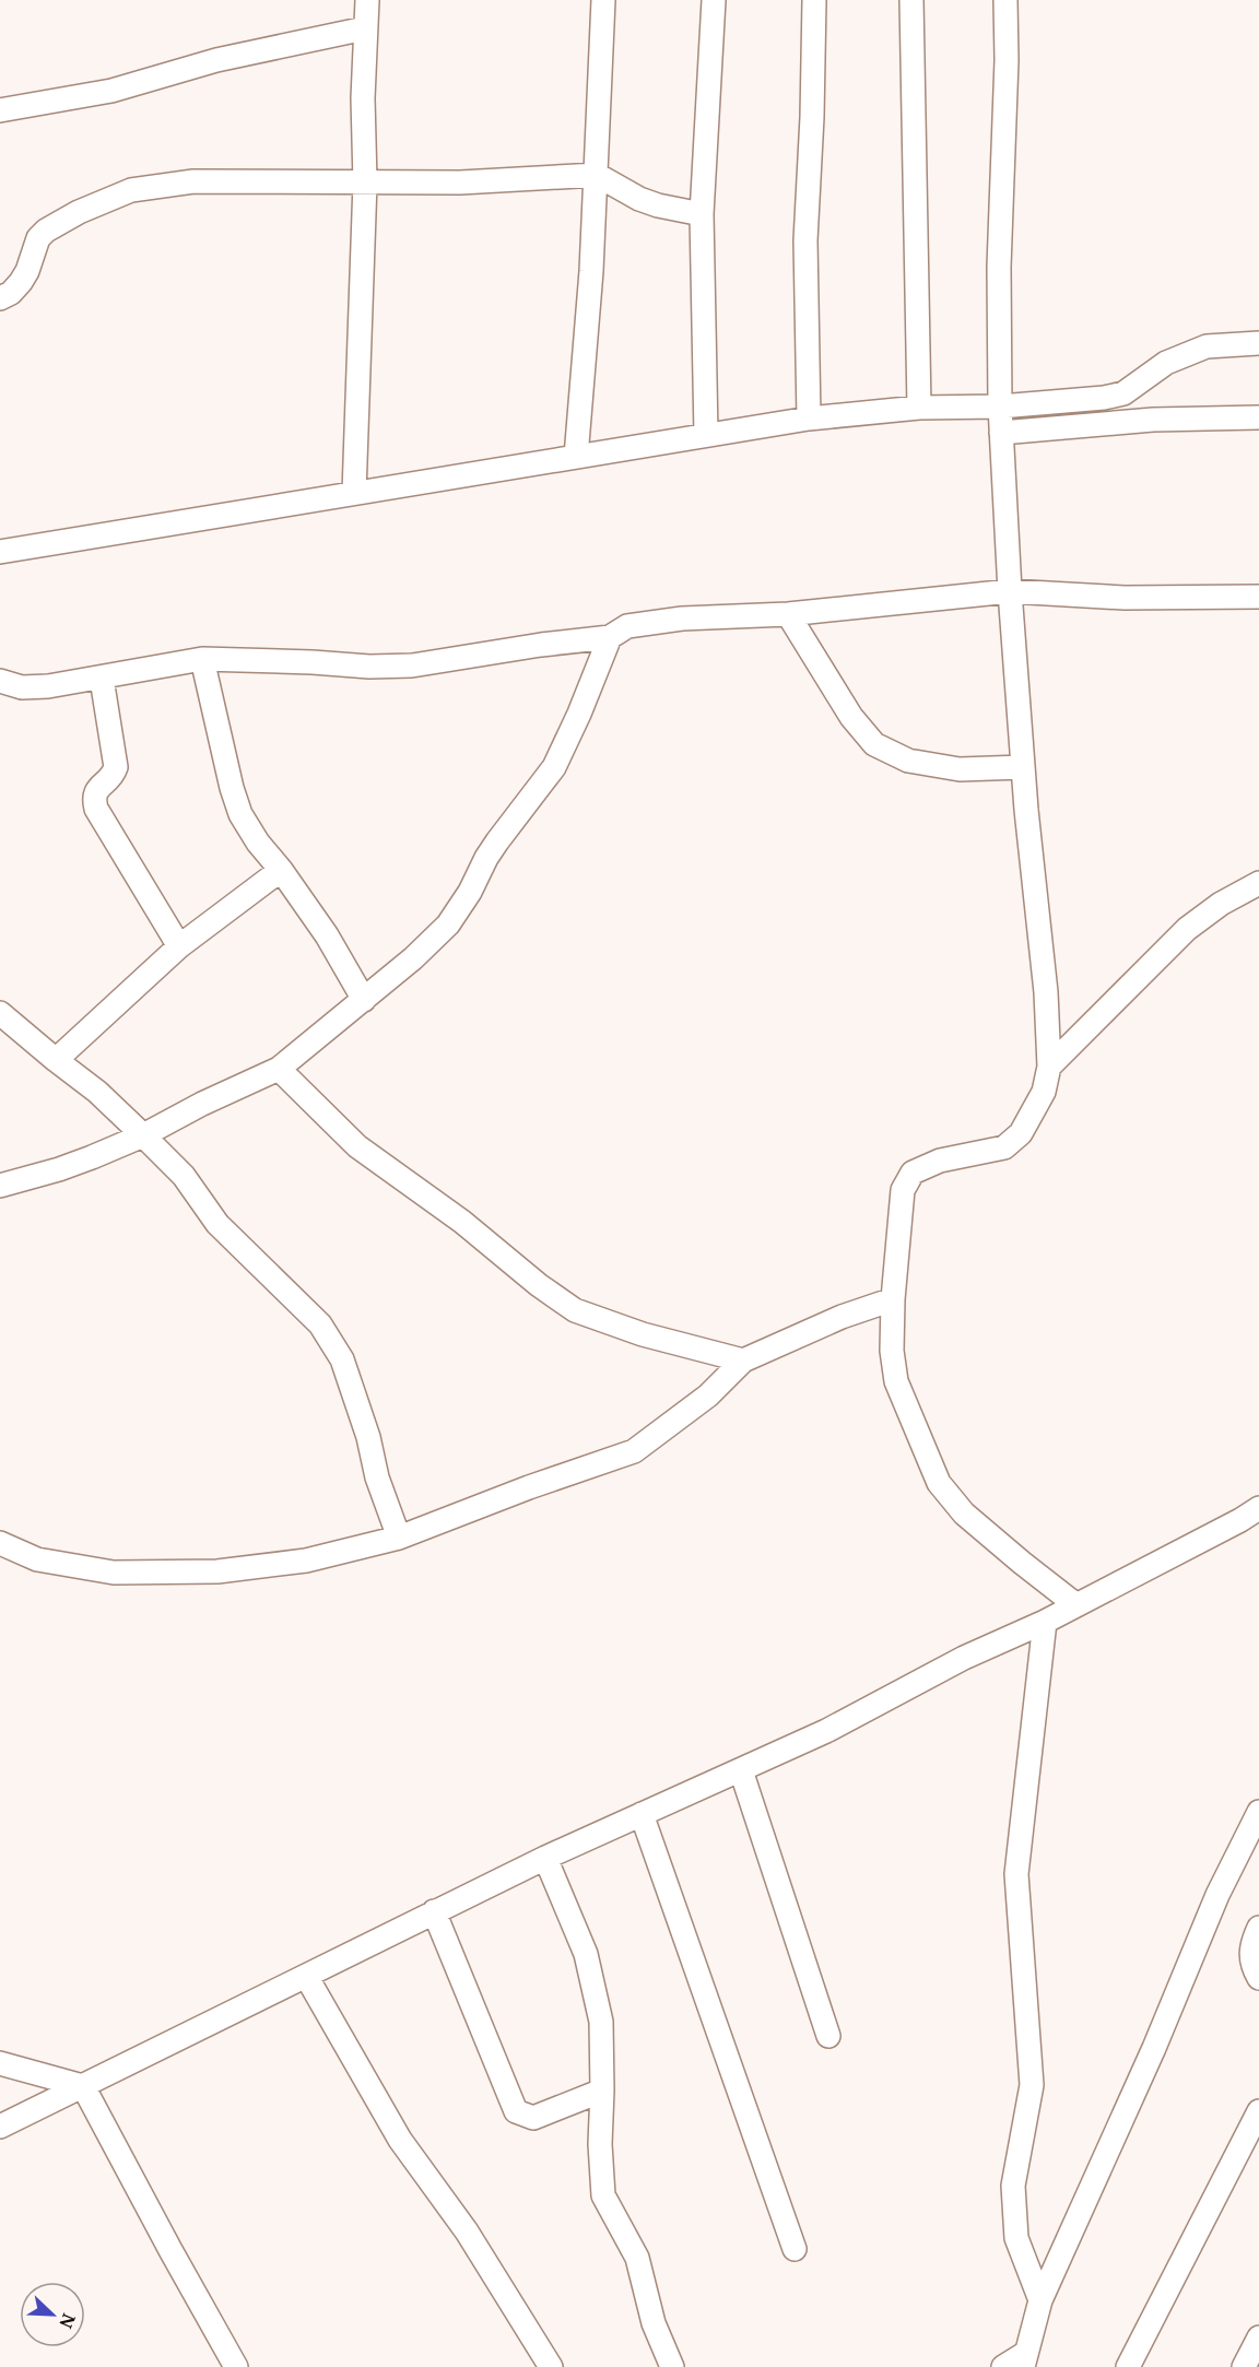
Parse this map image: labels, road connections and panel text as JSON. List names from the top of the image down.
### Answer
{
  "north": "bottom right"
}
